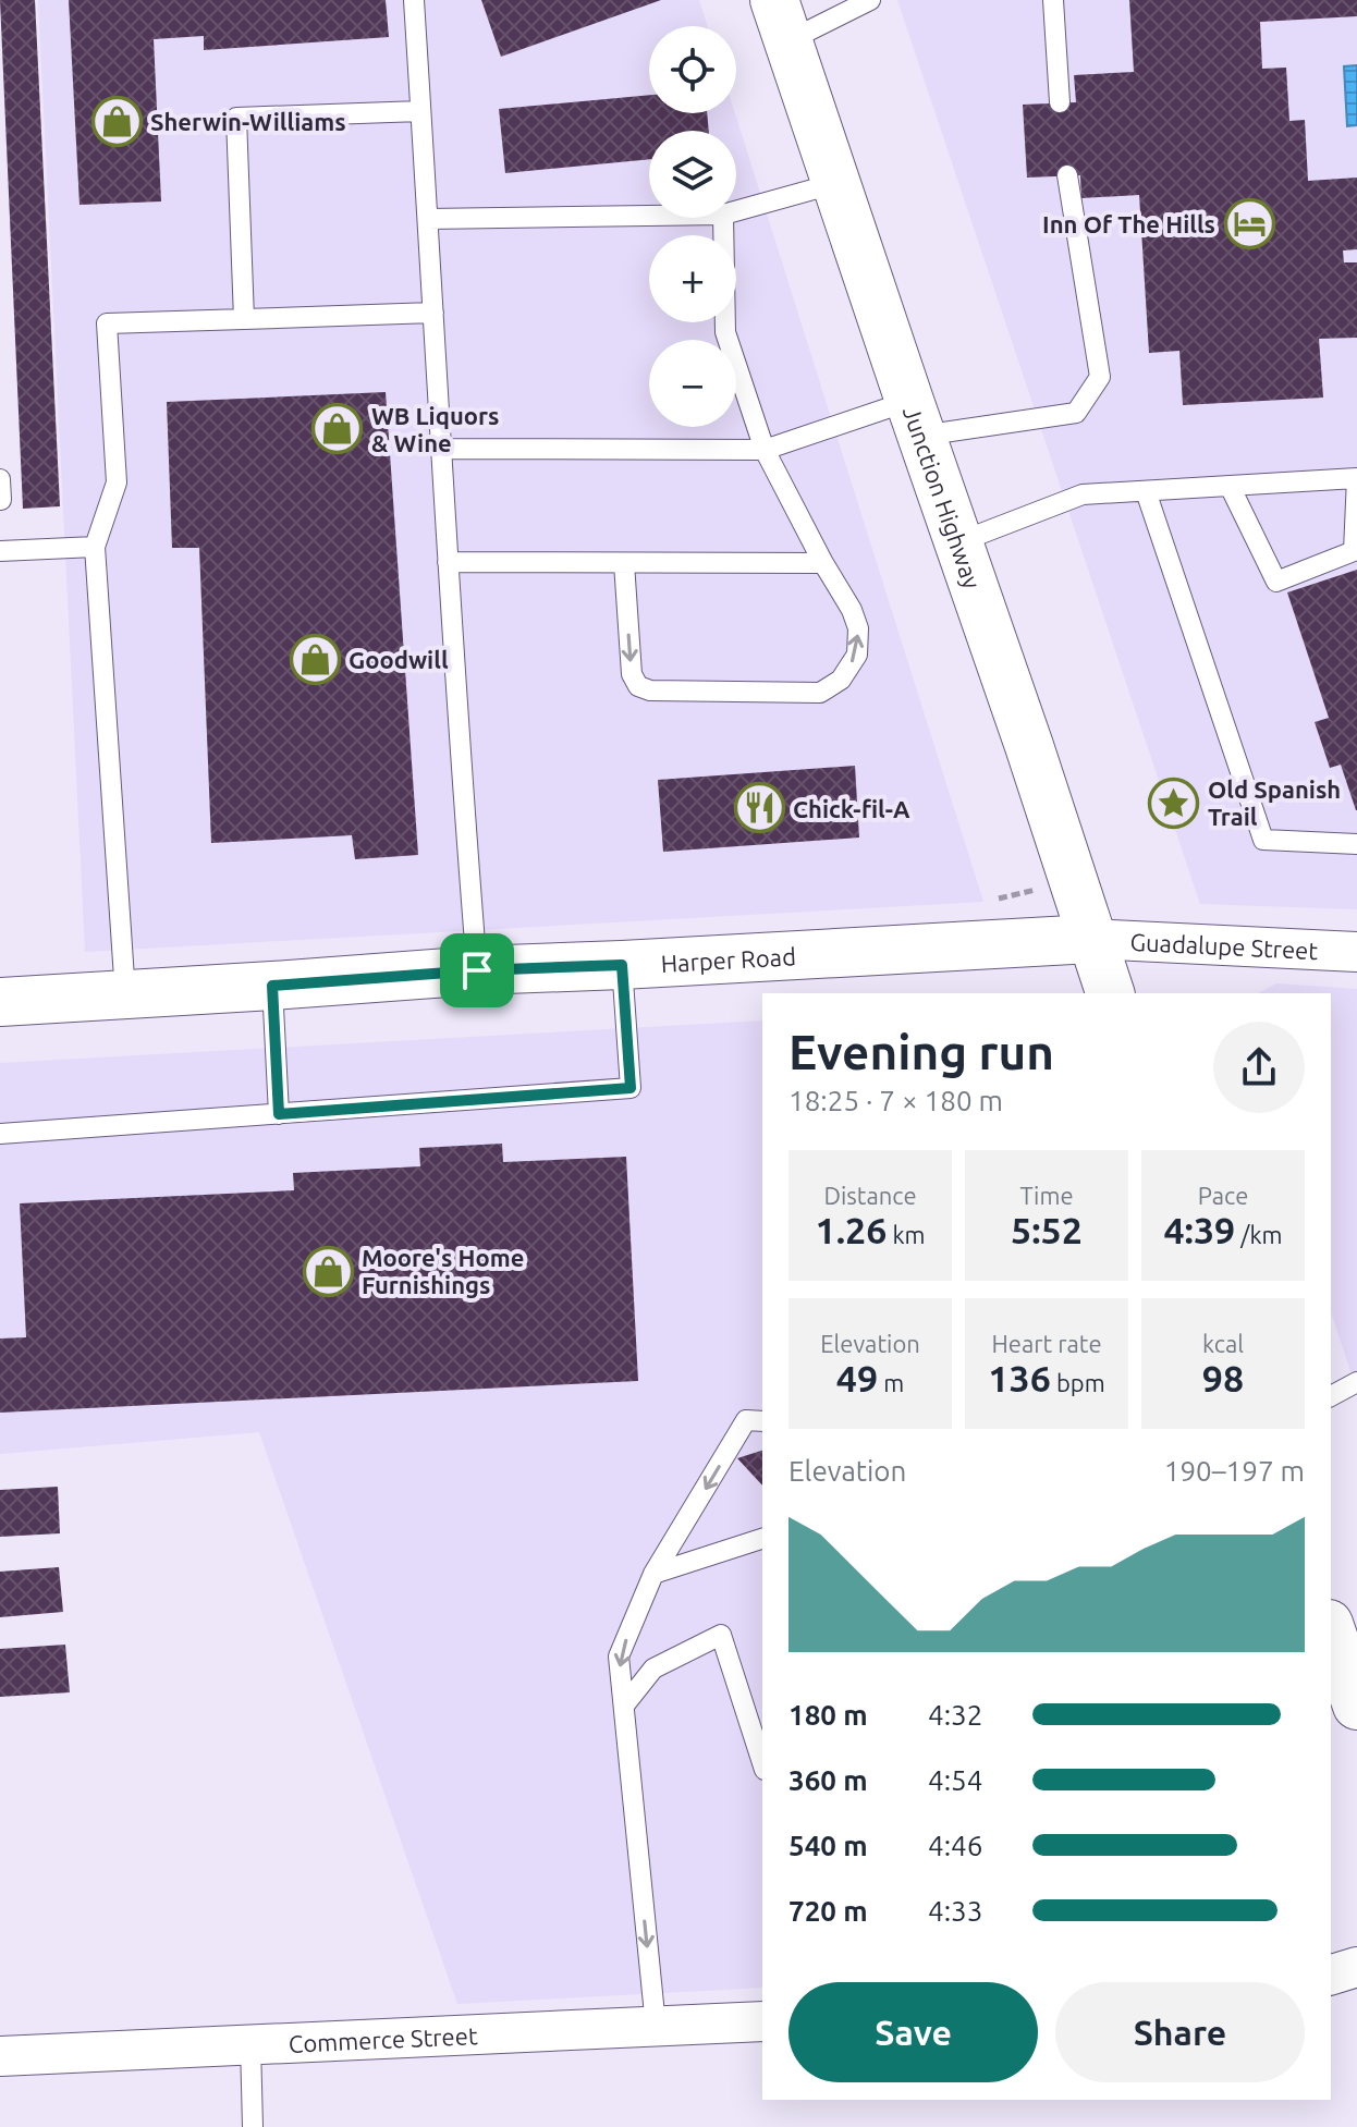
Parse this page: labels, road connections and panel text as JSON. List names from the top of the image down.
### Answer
{
  "streets": {
    "main road": ["Junction Highway", "Harper Road"],
    "street": ["Guadalupe Street", "Commerce Street"]
  },
  "crossings": [
    ["Junction Highway", "Guadalupe Street"],
    ["Junction Highway", "Harper Road"],
    ["Guadalupe Street", "Harper Road"]
  ],
  "places": {
    "shop": [
      "Sherwin-Williams",
      "WB Liquors & Wine",
      "Goodwill",
      "Moore's Home Furnishings"
    ],
    "hotel": ["Inn Of The Hills"],
    "place": ["Old Spanish Trail"],
    "restaurant": ["Chick-fil-A"]
  },
  "page": {
    "map_buttons": ["+", "−"],
    "heading": ["Evening run", "18:25 · 7 × 180 m"],
    "stats": [
      ["Distance", "1.26 km"],
      ["Time", "5:52"],
      ["Pace", "4:39 /km"],
      ["Elevation", "49 m"],
      ["Heart rate", "136 bpm"],
      ["kcal", "98"]
    ],
    "chart": ["Elevation", "190–197 m"],
    "list": [
      {
        "name": "180 m",
        "note": "4:32"
      },
      {
        "name": "360 m",
        "note": "4:54"
      },
      {
        "name": "540 m",
        "note": "4:46"
      },
      {
        "name": "720 m",
        "note": "4:33"
      }
    ],
    "buttons": ["Save", "Share"]
  }
}
